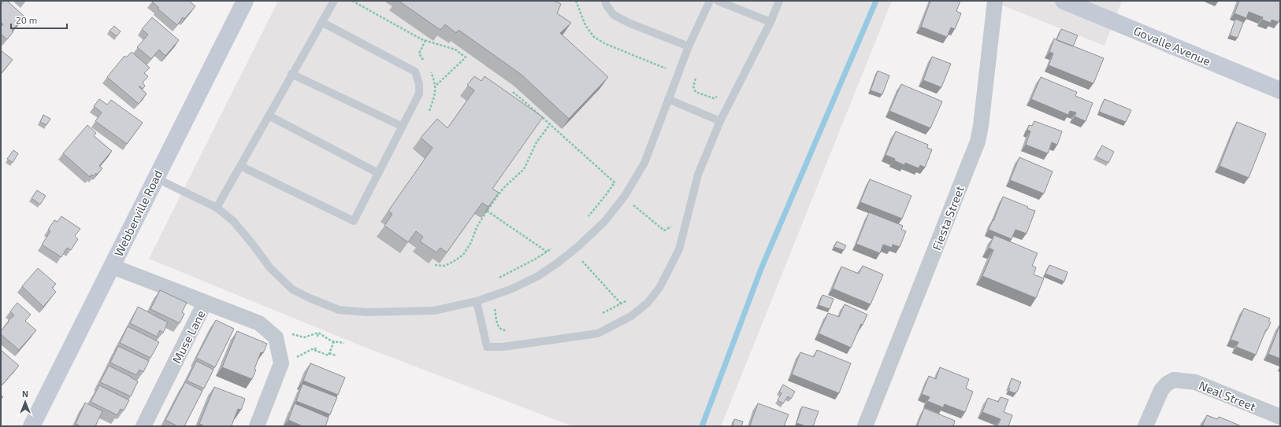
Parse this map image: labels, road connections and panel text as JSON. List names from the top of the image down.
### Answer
{
  "streets": {
    "street": [
      "Govalle Avenue",
      "Webberville Road",
      "Fiesta Street",
      "Muse Lane",
      "Neal Street"
    ]
  },
  "crossings": [
    ["Webberville Road", "Muse Lane"]
  ],
  "scale_bar": "20 m",
  "north": "top"
}
